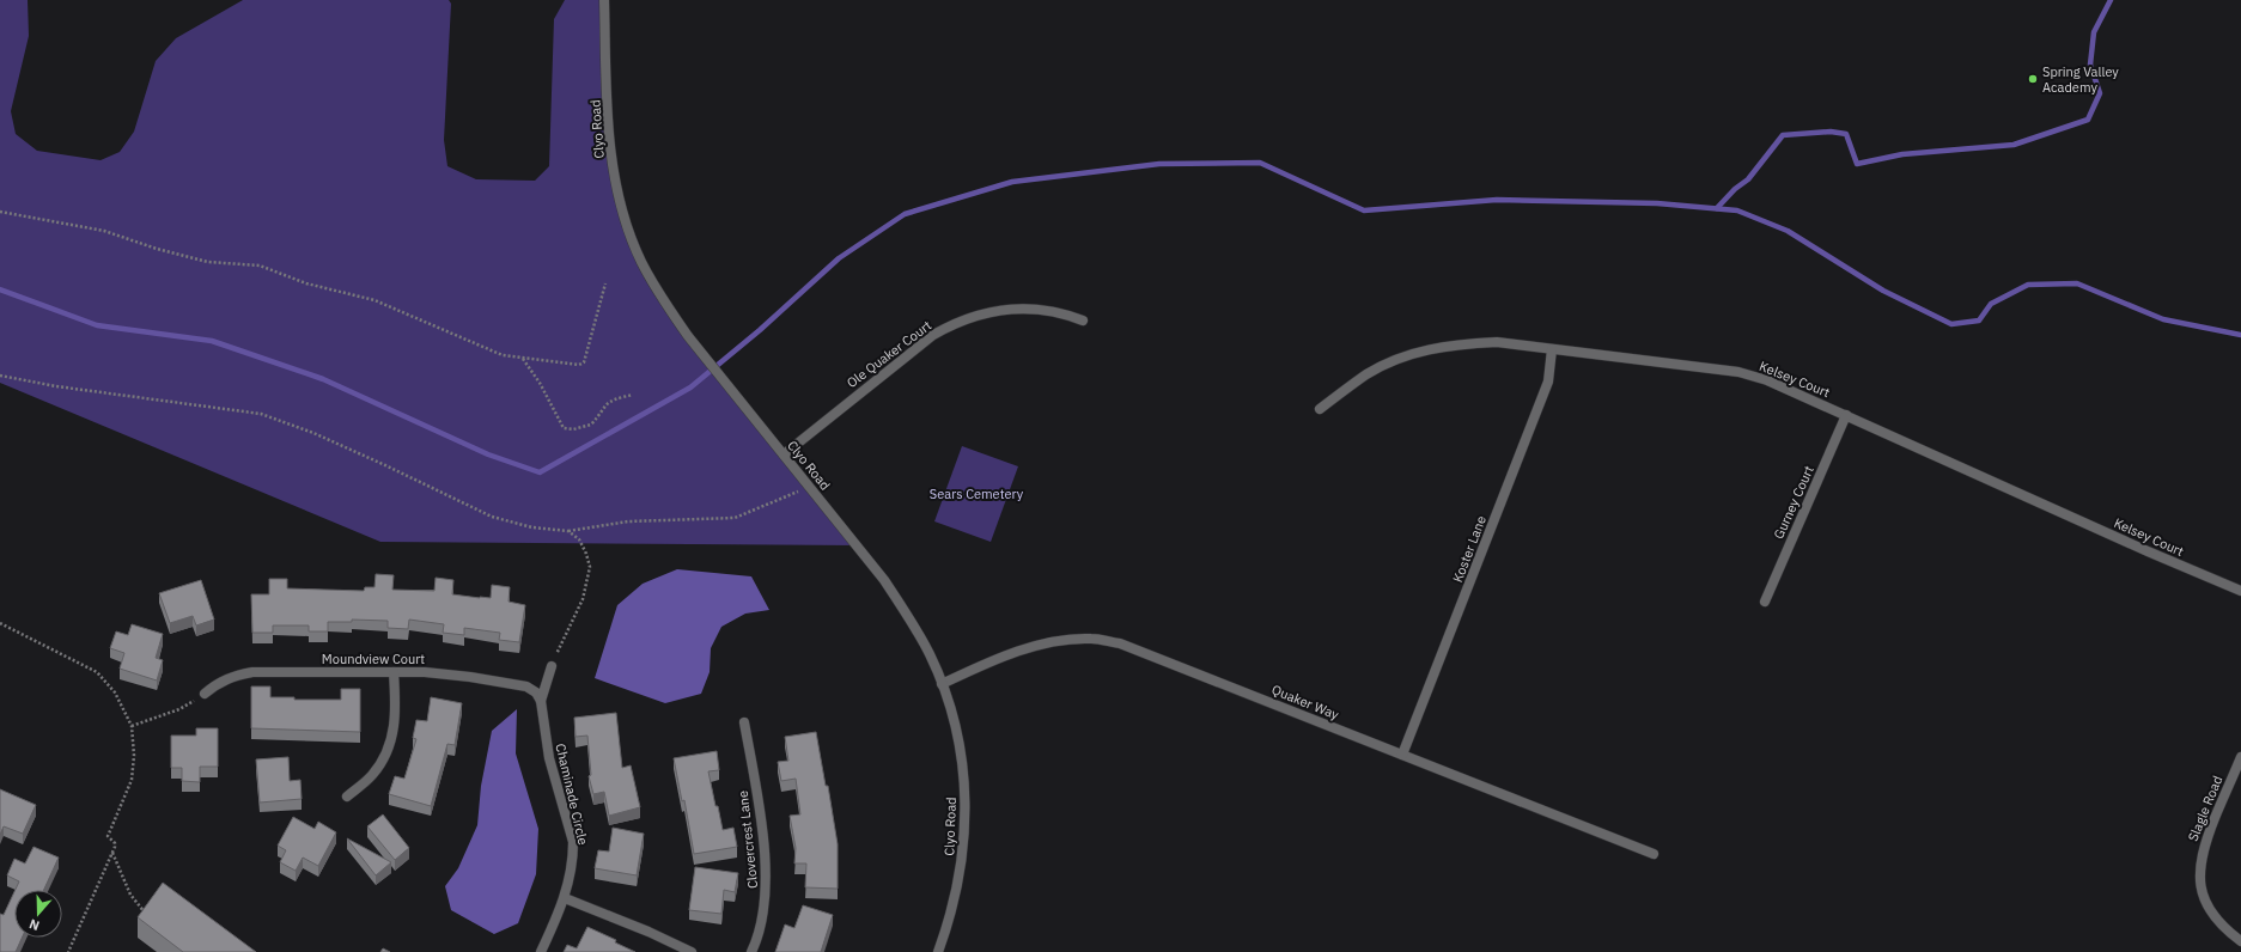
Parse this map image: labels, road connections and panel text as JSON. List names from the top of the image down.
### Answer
{
  "streets": {
    "street": [
      "Clyo Road",
      "Ole Quaker Court",
      "Kelsey Court",
      "Gurney Court",
      "Koster Lane",
      "Moundview Court",
      "Quaker Way",
      "Chaminade Circle",
      "Slagle Road",
      "Clovercrest Lane"
    ]
  },
  "crossings": [
    ["Clyo Road", "Ole Quaker Court"],
    ["Clyo Road", "Quaker Way"],
    ["Kelsey Court", "Gurney Court"],
    ["Kelsey Court", "Koster Lane"],
    ["Koster Lane", "Quaker Way"],
    ["Moundview Court", "Chaminade Circle"]
  ],
  "parks": ["Sears Cemetery"],
  "places": ["Spring Valley Academy"],
  "north": "bottom"
}
